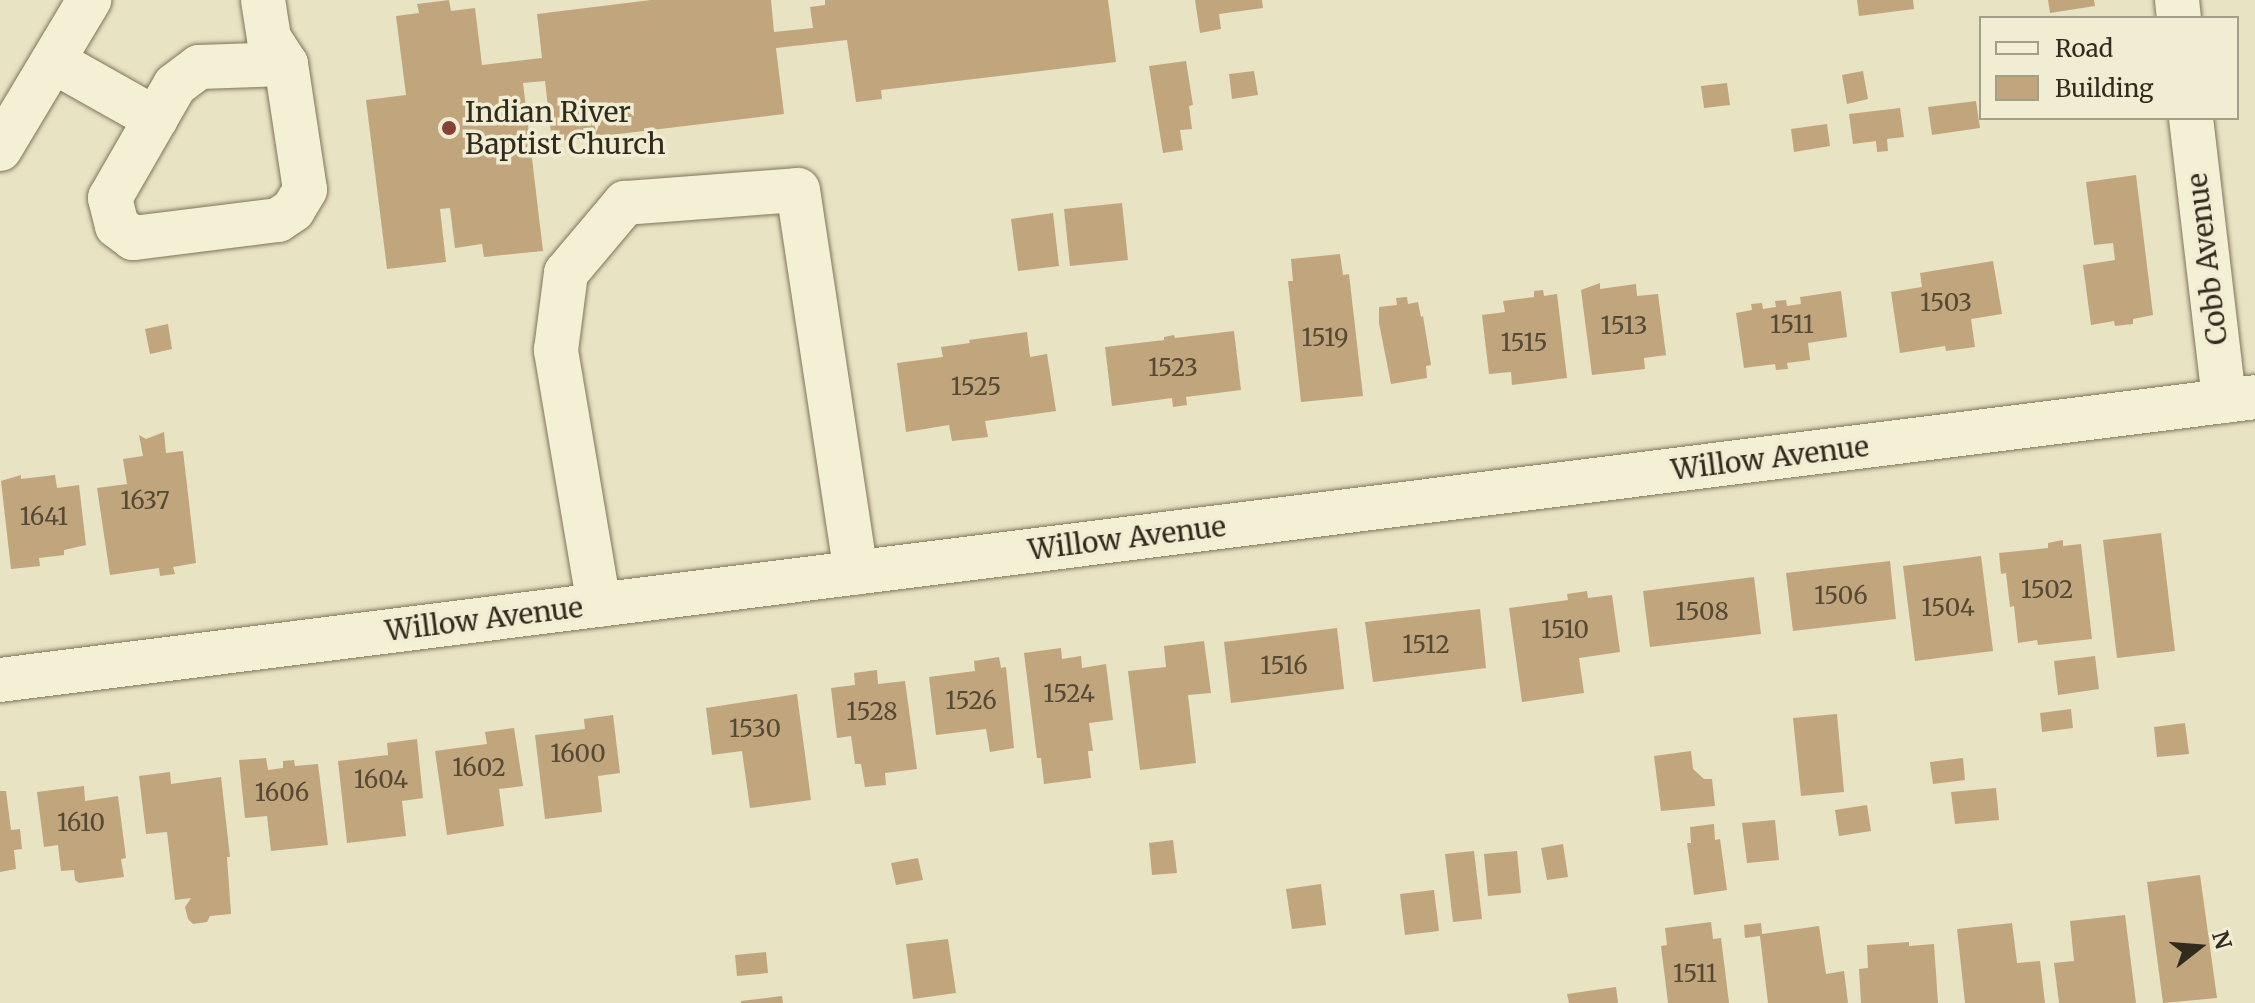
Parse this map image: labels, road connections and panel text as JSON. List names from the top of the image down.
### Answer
{
  "streets": {
    "street": ["Cobb Avenue", "Willow Avenue"]
  },
  "crossings": [
    ["Cobb Avenue", "Willow Avenue"]
  ],
  "places": ["Indian River Baptist Church"],
  "house_numbers": [
    "1503",
    "1511",
    "1513",
    "1519",
    "1515",
    "1523",
    "1525",
    "1637",
    "1641",
    "1502",
    "1506",
    "1504",
    "1508",
    "1510",
    "1512",
    "1516",
    "1524",
    "1526",
    "1528",
    "1530",
    "1600",
    "1602",
    "1604",
    "1606",
    "1610",
    "1511"
  ],
  "legend": ["Road", "Building"],
  "north": "right"
}
